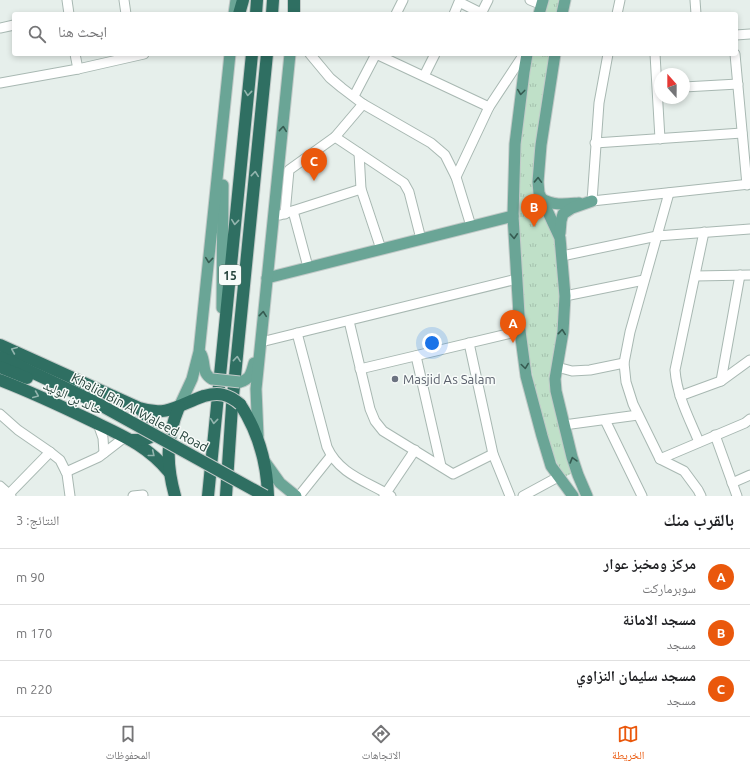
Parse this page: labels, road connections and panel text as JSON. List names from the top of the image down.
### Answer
{
  "streets": {
    "highway": ["15", "خالد بن الوليد", "Khalid Bin Al Waleed Road"]
  },
  "crossings": [
    ["خالد بن الوليد", "Khalid Bin Al Waleed Road"]
  ],
  "places": ["Masjid As Salam"],
  "north": "top",
  "page": {
    "search": "ابحث هنا",
    "pins": ["C", "B", "A"],
    "heading": ["بالقرب منك", "النتائج: 3"],
    "list": [
      {
        "mark": "A",
        "name": "مركز ومخبز عوار",
        "note": "سوبرماركت",
        "value": "90 m"
      },
      {
        "mark": "B",
        "name": "مسجد الامانة",
        "note": "مسجد",
        "value": "170 m"
      },
      {
        "mark": "C",
        "name": "مسجد سليمان النزاوي",
        "note": "مسجد",
        "value": "220 m"
      }
    ],
    "nav": ["الخريطة", "الاتجاهات", "المحفوظات"]
  }
}
